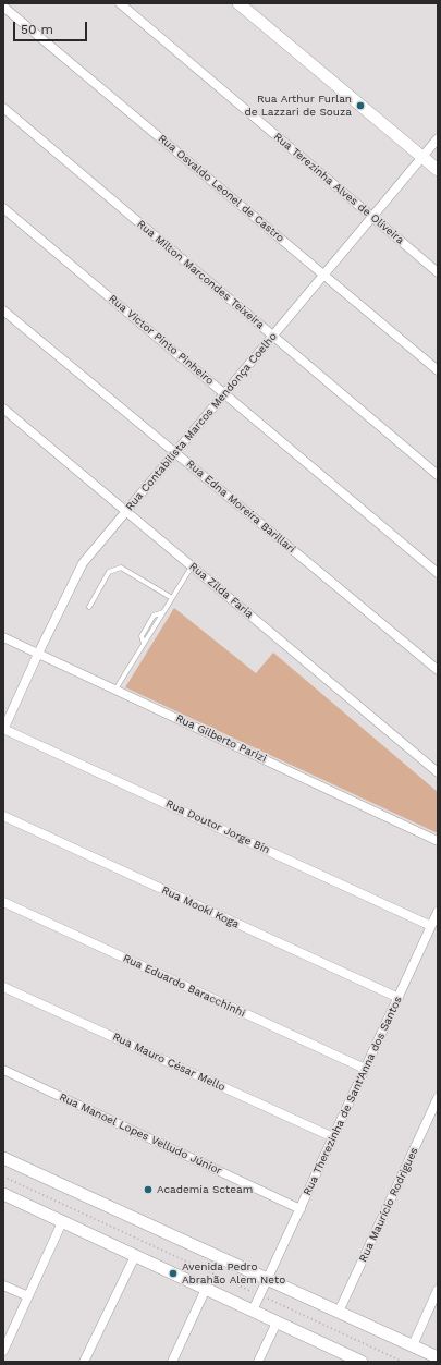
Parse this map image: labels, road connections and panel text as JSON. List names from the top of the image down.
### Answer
{
  "streets": {
    "street": [
      "Rua Osvaldo Leonel de Castro",
      "Rua Terezinha Alves de Oliveira",
      "Rua Milton Marcondes Teixeira",
      "Rua Victor Pinto Pinheiro",
      "Rua Contabilista Marcos Mendonça Coelho",
      "Rua Edna Moreira Barillari",
      "Rua Zilda Faria",
      "Rua Gilberto Parizi",
      "Rua Doutor Jorge Bin",
      "Rua Mooki Koga",
      "Rua Eduardo Baracchinhi",
      "Rua Mauro César Mello",
      "Rua Therezinha de Sant'Anna dos Santos",
      "Rua Manoel Lopes Velludo Júnior",
      "Rua Maurício Rodrigues"
    ]
  },
  "crossings": [
    ["Rua Osvaldo Leonel de Castro", "Rua Contabilista Marcos Mendonça Coelho"],
    ["Rua Terezinha Alves de Oliveira", "Rua Contabilista Marcos Mendonça Coelho"],
    ["Rua Milton Marcondes Teixeira", "Rua Contabilista Marcos Mendonça Coelho"],
    ["Rua Victor Pinto Pinheiro", "Rua Contabilista Marcos Mendonça Coelho"],
    ["Rua Contabilista Marcos Mendonça Coelho", "Rua Edna Moreira Barillari"],
    ["Rua Contabilista Marcos Mendonça Coelho", "Rua Zilda Faria"],
    ["Rua Contabilista Marcos Mendonça Coelho", "Rua Gilberto Parizi"],
    ["Rua Contabilista Marcos Mendonça Coelho", "Rua Doutor Jorge Bin"],
    ["Rua Doutor Jorge Bin", "Rua Therezinha de Sant'Anna dos Santos"],
    ["Rua Mooki Koga", "Rua Therezinha de Sant'Anna dos Santos"],
    ["Rua Eduardo Baracchinhi", "Rua Therezinha de Sant'Anna dos Santos"],
    ["Rua Mauro César Mello", "Rua Therezinha de Sant'Anna dos Santos"],
    ["Rua Therezinha de Sant'Anna dos Santos", "Rua Manoel Lopes Velludo Júnior"]
  ],
  "places": ["Rua Arthur Furlan de Lazzari de Souza", "Academia Scteam", "Avenida Pedro Abrahão Alem Neto"],
  "scale_bar": "50 m"
}
